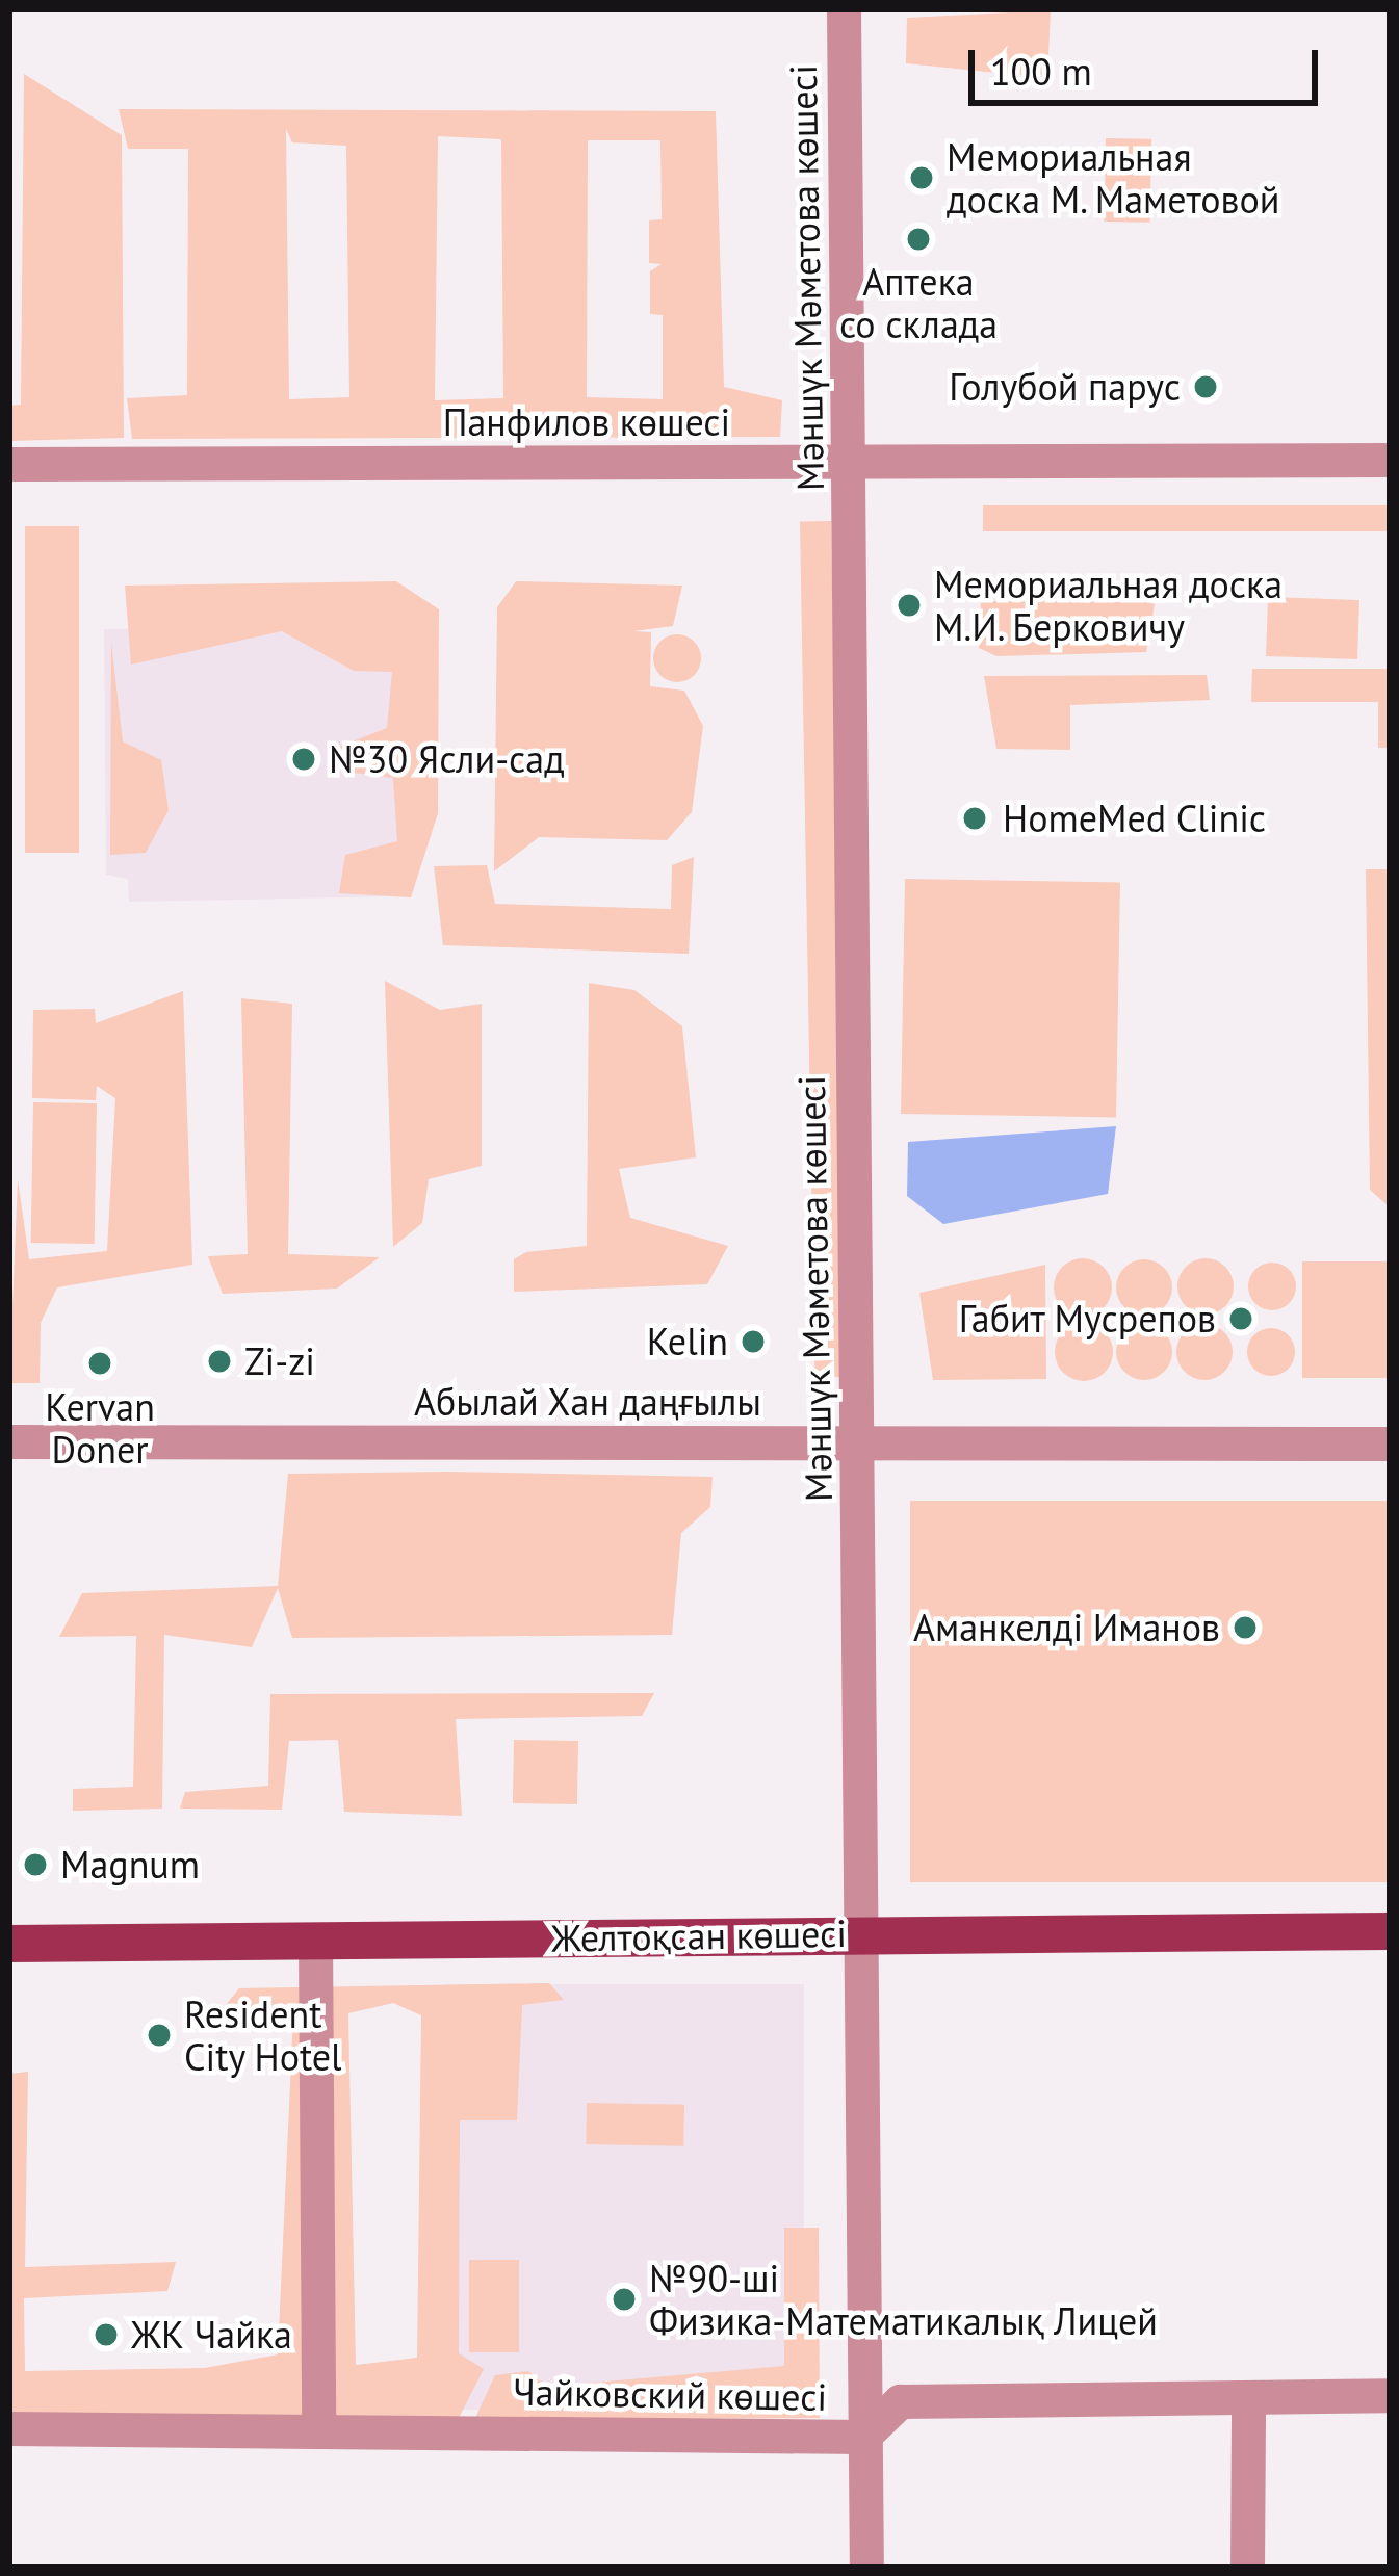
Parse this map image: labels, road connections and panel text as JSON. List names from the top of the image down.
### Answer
{
  "streets": {
    "main road": ["Желтоқсан көшесі"],
    "street": [
      "Мәншүк Мәметова көшесі",
      "Панфилов көшесі",
      "Абылай Хан даңғылы",
      "Чайковский көшесі"
    ]
  },
  "crossings": [
    ["Мәншүк Мәметова көшесі", "Панфилов көшесі"],
    ["Мәншүк Мәметова көшесі", "Абылай Хан даңғылы"],
    ["Мәншүк Мәметова көшесі", "Желтоқсан көшесі"],
    ["Мәншүк Мәметова көшесі", "Чайковский көшесі"]
  ],
  "places": [
    "Мемориальная доска М. Маметовой",
    "Аптека со склада",
    "Голубой парус",
    "Мемориальная доска М.И. Берковичу",
    "№30 Ясли-сад",
    "HomeMed Clinic",
    "Габит Мусрепов",
    "Kelin",
    "Zi-zi",
    "Kervan Doner",
    "Аманкелді Иманов",
    "Magnum",
    "Resident City Hotel",
    "№90-ші Физика-Математикалық Лицей",
    "ЖК Чайка"
  ],
  "scale_bar": "100 m"
}
